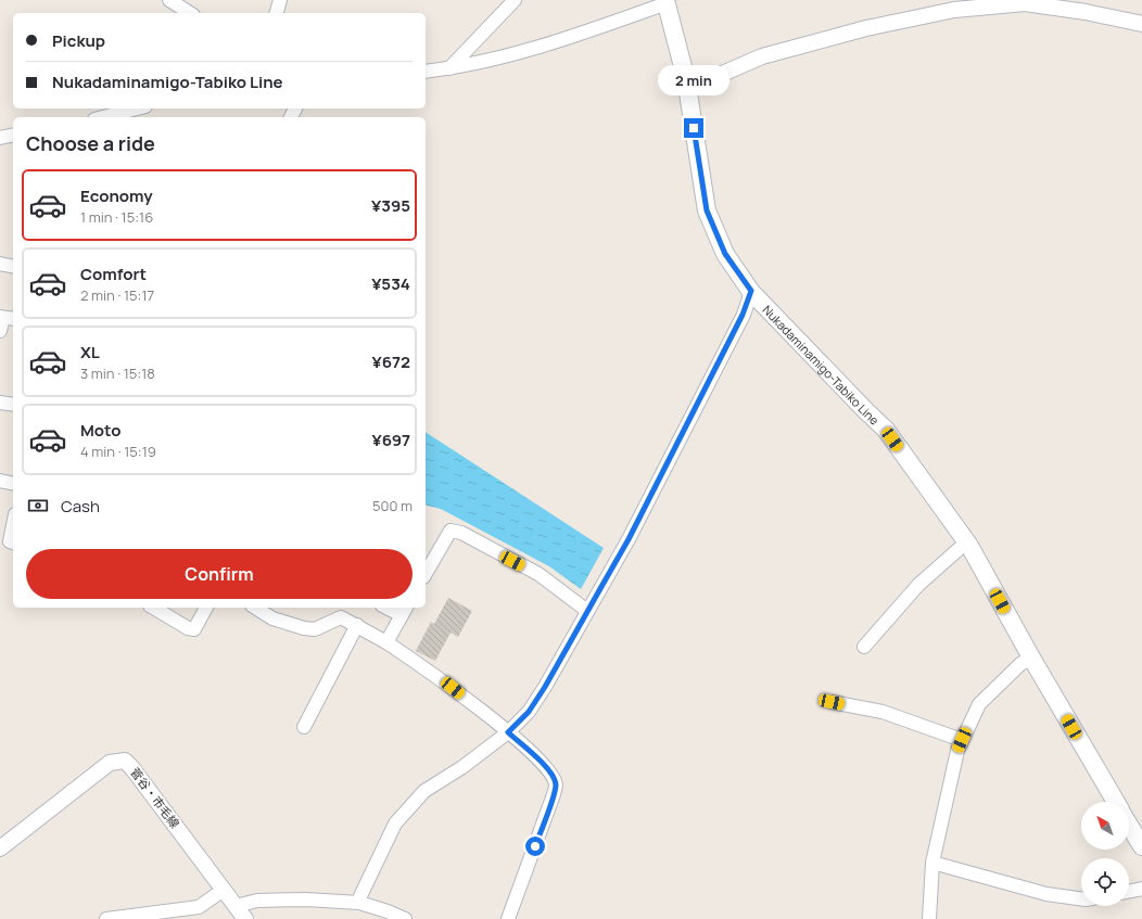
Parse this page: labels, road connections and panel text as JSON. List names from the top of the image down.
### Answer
{
  "streets": {
    "main road": ["Nukadaminamigo-Tabiko Line"],
    "street": ["菅谷・市毛線"]
  },
  "north": "top left",
  "page": {
    "banner": ["Pickup", "Nukadaminamigo-Tabiko Line"],
    "bubble": "2 min",
    "heading": "Choose a ride",
    "list": [
      {
        "name": "Economy",
        "note": "1 min · 15:16",
        "value": "¥395"
      },
      {
        "name": "Comfort",
        "note": "2 min · 15:17",
        "value": "¥534"
      },
      {
        "name": "XL",
        "note": "3 min · 15:18",
        "value": "¥672"
      },
      {
        "name": "Moto",
        "note": "4 min · 15:19",
        "value": "¥697"
      }
    ],
    "pay": ["Cash", "500 m"],
    "buttons": "Confirm"
  }
}
